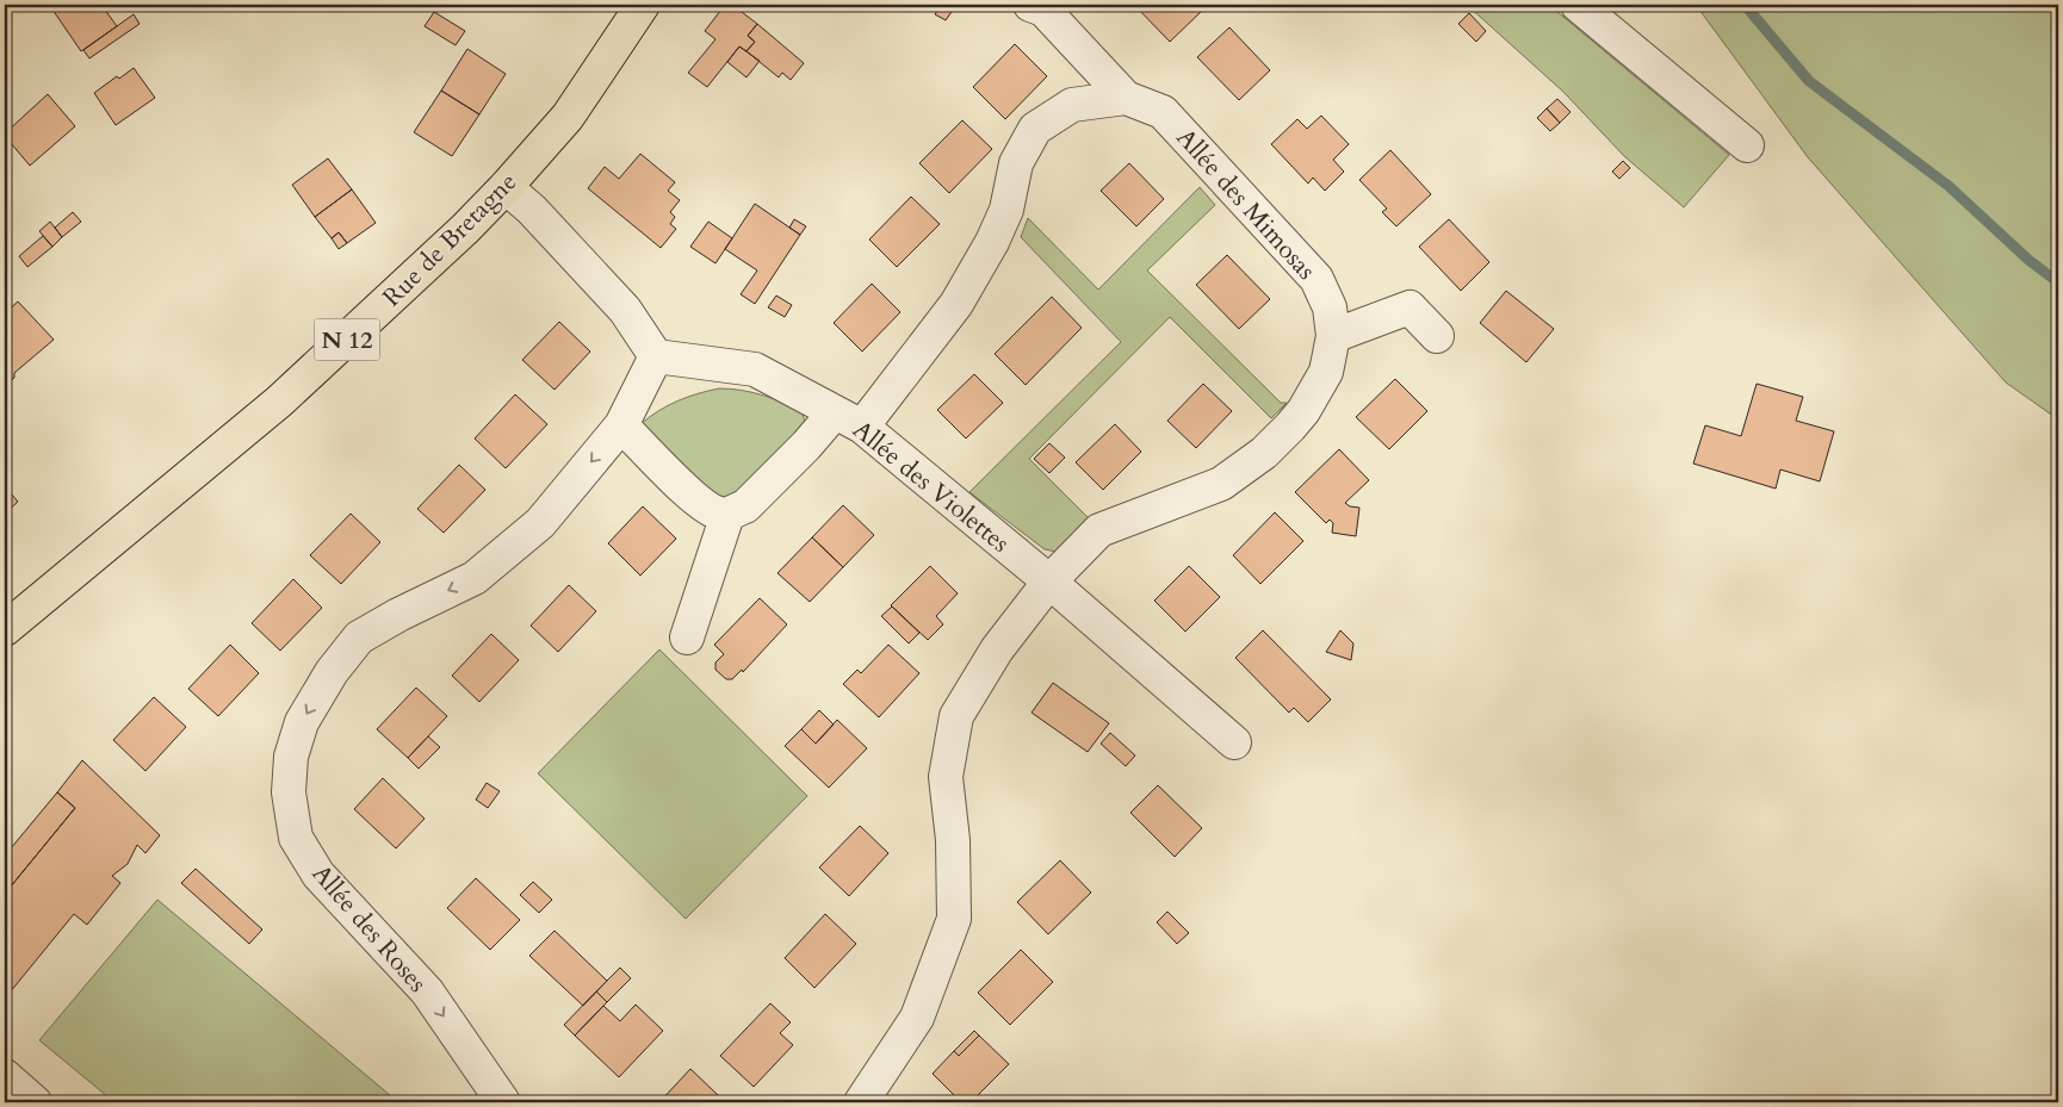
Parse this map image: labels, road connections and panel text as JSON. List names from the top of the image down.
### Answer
{
  "streets": {
    "main road": ["Rue de Bretagne", "N 12"],
    "street": ["Allée des Mimosas", "Allée des Violettes", "Allée des Roses"]
  },
  "crossings": [
    ["Allée des Mimosas", "Allée des Violettes"],
    ["Allée des Violettes", "Allée des Roses"]
  ]
}
